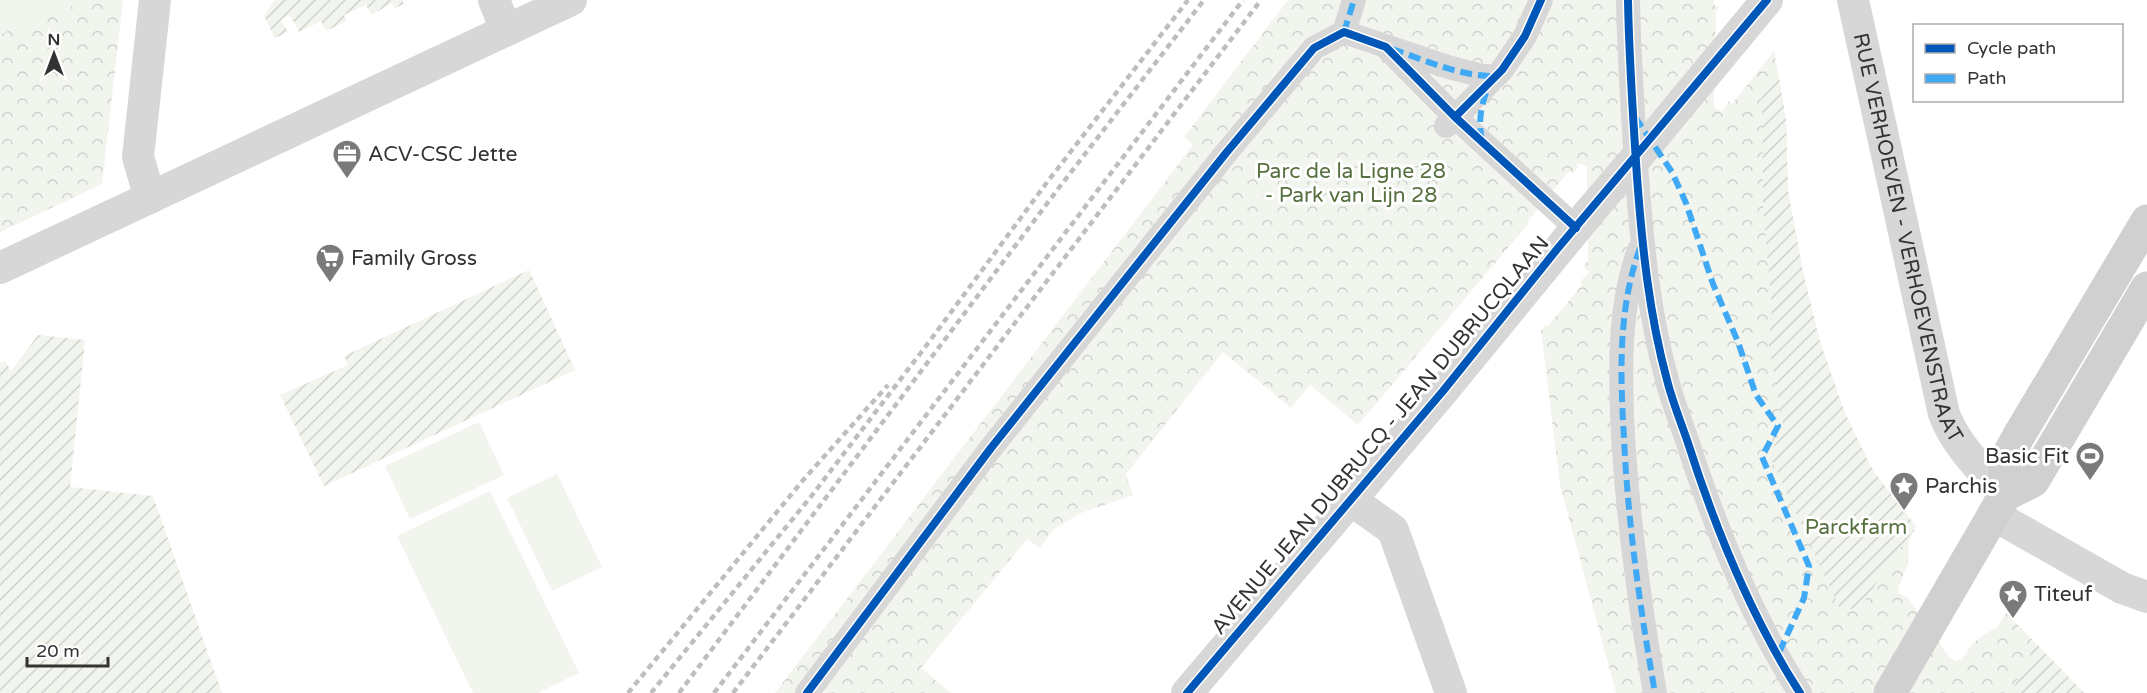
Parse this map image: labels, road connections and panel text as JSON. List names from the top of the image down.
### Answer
{
  "streets": {
    "street": ["RUE VERHOEVEN - VERHOEVENSTRAAT", "AVENUE JEAN DUBRUCQ - JEAN DUBRUCQLAAN"]
  },
  "parks": ["Parc de la Ligne 28 - Park van Lijn 28", "Parckfarm"],
  "places": {
    "office": ["ACV-CSC Jette"],
    "supermarket": ["Family Gross"],
    "sports": ["Basic Fit"],
    "place": ["Parchis", "Titeuf"]
  },
  "legend": ["Cycle path", "Path"],
  "scale_bar": "20 m",
  "north": "top"
}
